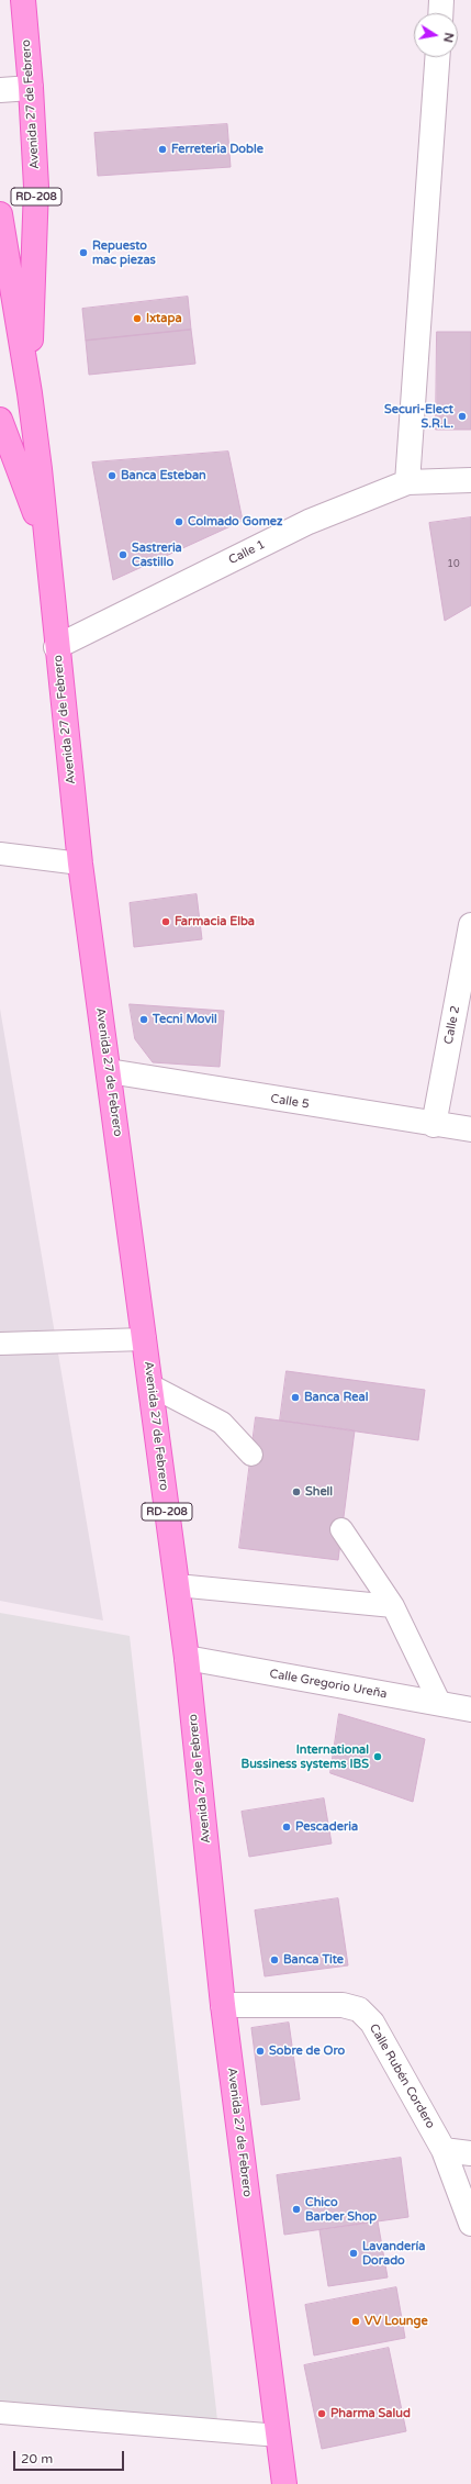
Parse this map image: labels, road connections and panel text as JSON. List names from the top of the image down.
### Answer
{
  "streets": {
    "main road": ["Avenida 27 de Febrero", "RD-208"],
    "street": [
      "Calle 1",
      "Calle 2",
      "Calle 5",
      "Calle Gregorio Ureña",
      "Calle Rubén Cordero"
    ]
  },
  "crossings": [
    ["Avenida 27 de Febrero", "Calle 1"],
    ["Avenida 27 de Febrero", "Calle 5"],
    ["Avenida 27 de Febrero", "Calle Gregorio Ureña"],
    ["Avenida 27 de Febrero", "Calle Rubén Cordero"],
    ["Calle 2", "Calle 5"]
  ],
  "places": [
    "Ferreteria Doble",
    "Repuesto mac piezas",
    "Ixtapa",
    "Securi-Elect S.R.L.",
    "Banca Esteban",
    "Colmado Gomez",
    "Sastreria Castillo",
    "Farmacia Elba",
    "Tecni Movil",
    "Banca Real",
    "Shell",
    "International Bussiness systems IBS",
    "Pescaderia",
    "Banca Tite",
    "Sobre de Oro",
    "Chico Barber Shop",
    "Lavandería Dorado",
    "VV Lounge",
    "Pharma Salud"
  ],
  "house_numbers": ["10"],
  "scale_bar": "20 m",
  "north": "right"
}
